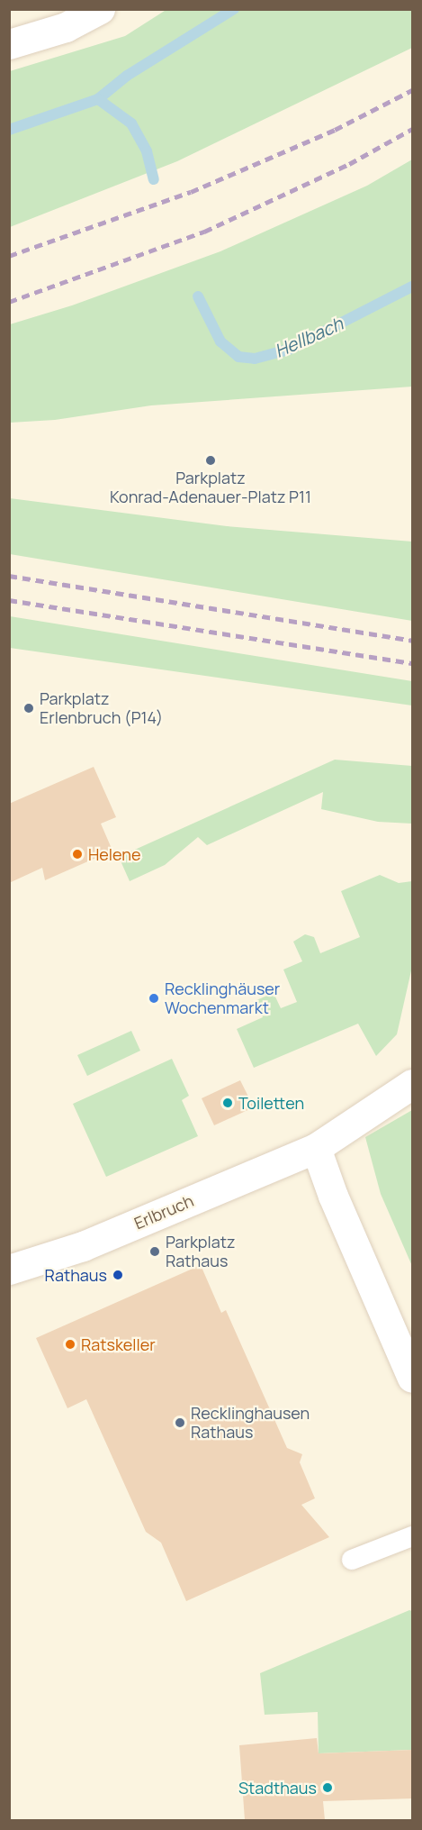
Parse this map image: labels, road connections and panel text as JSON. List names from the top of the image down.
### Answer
{
  "streets": {
    "street": ["Erlbruch"]
  },
  "water": ["Hellbach"],
  "places": [
    "Parkplatz Konrad-Adenauer-Platz P11",
    "Parkplatz Erlenbruch (P14)",
    "Helene",
    "Recklinghäuser Wochenmarkt",
    "Toiletten",
    "Parkplatz Rathaus",
    "Rathaus",
    "Ratskeller",
    "Recklinghausen Rathaus",
    "Stadthaus"
  ]
}
